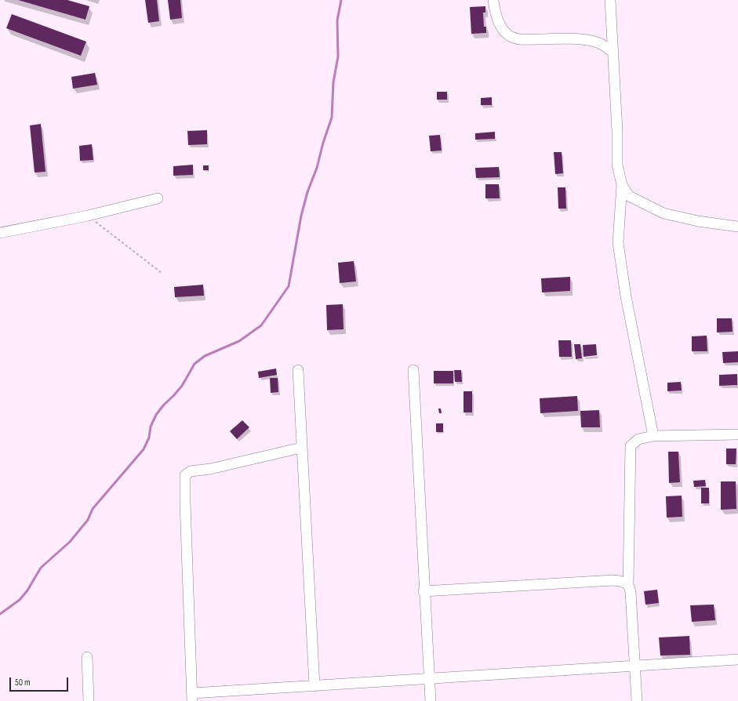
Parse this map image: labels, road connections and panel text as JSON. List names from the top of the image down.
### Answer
{
  "scale_bar": "50 m"
}
